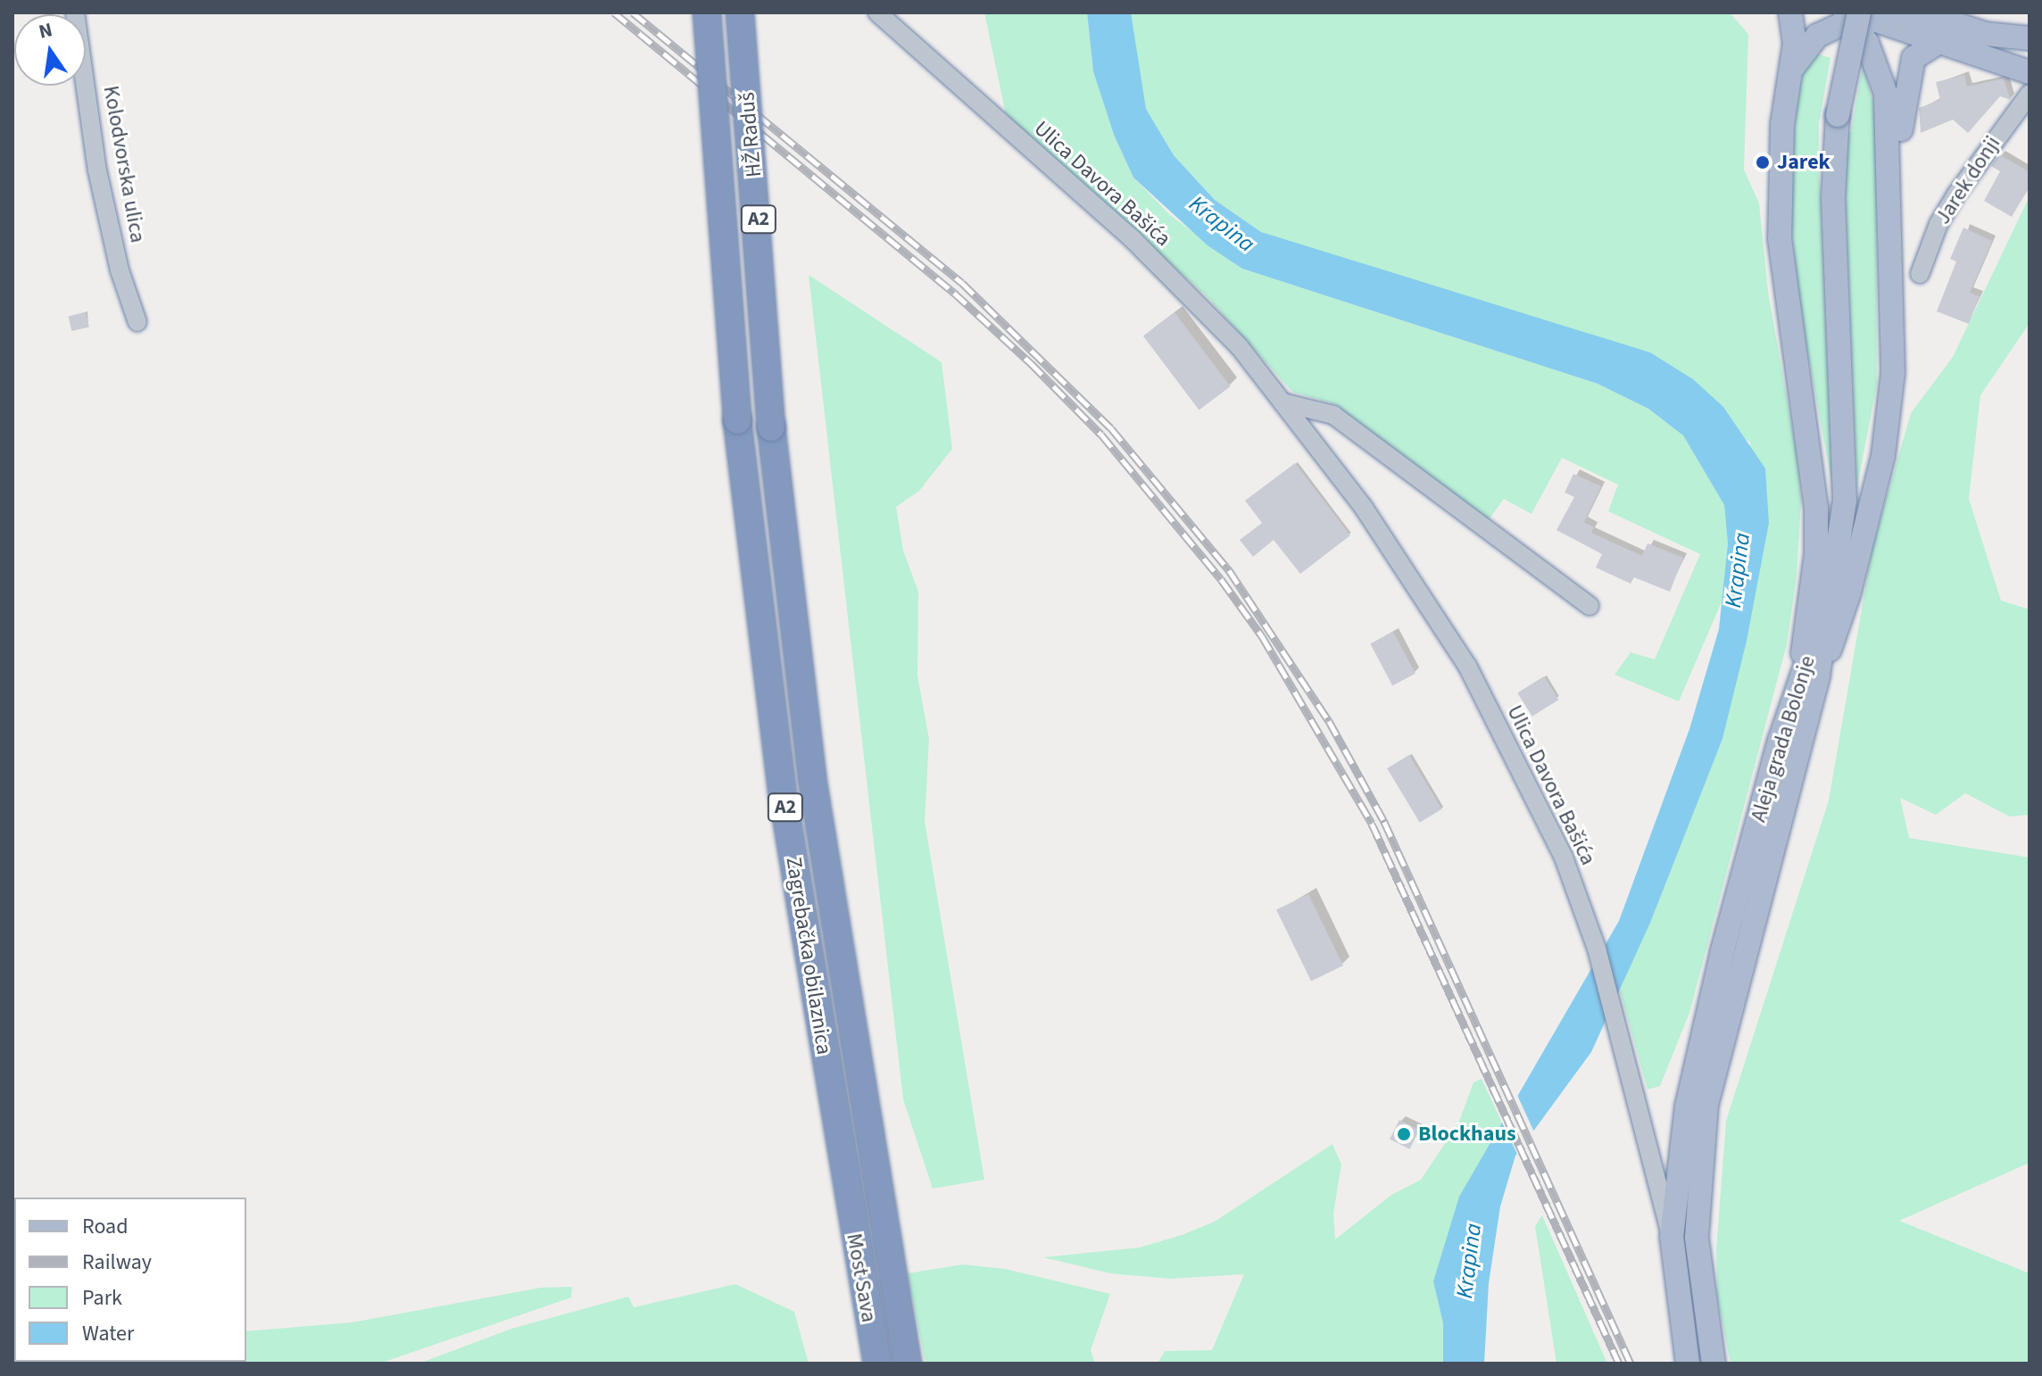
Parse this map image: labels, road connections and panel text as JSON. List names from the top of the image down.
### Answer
{
  "streets": {
    "highway": [
      "HŽ Raduš",
      "A2",
      "Zagrebačka obilaznica",
      "Most Sava"
    ],
    "main road": ["Aleja grada Bolonje"],
    "street": ["Kolodvorska ulica", "Jarek donji", "Ulica Davora Bašića"]
  },
  "crossings": [
    ["HŽ Raduš", "Zagrebačka obilaznica"],
    ["Ulica Davora Bašića", "Aleja grada Bolonje"],
    ["Zagrebačka obilaznica", "Most Sava"]
  ],
  "water": ["Krapina"],
  "places": ["Jarek", "Blockhaus"],
  "legend": [
    "Road",
    "Railway",
    "Park",
    "Water"
  ],
  "north": "top"
}
